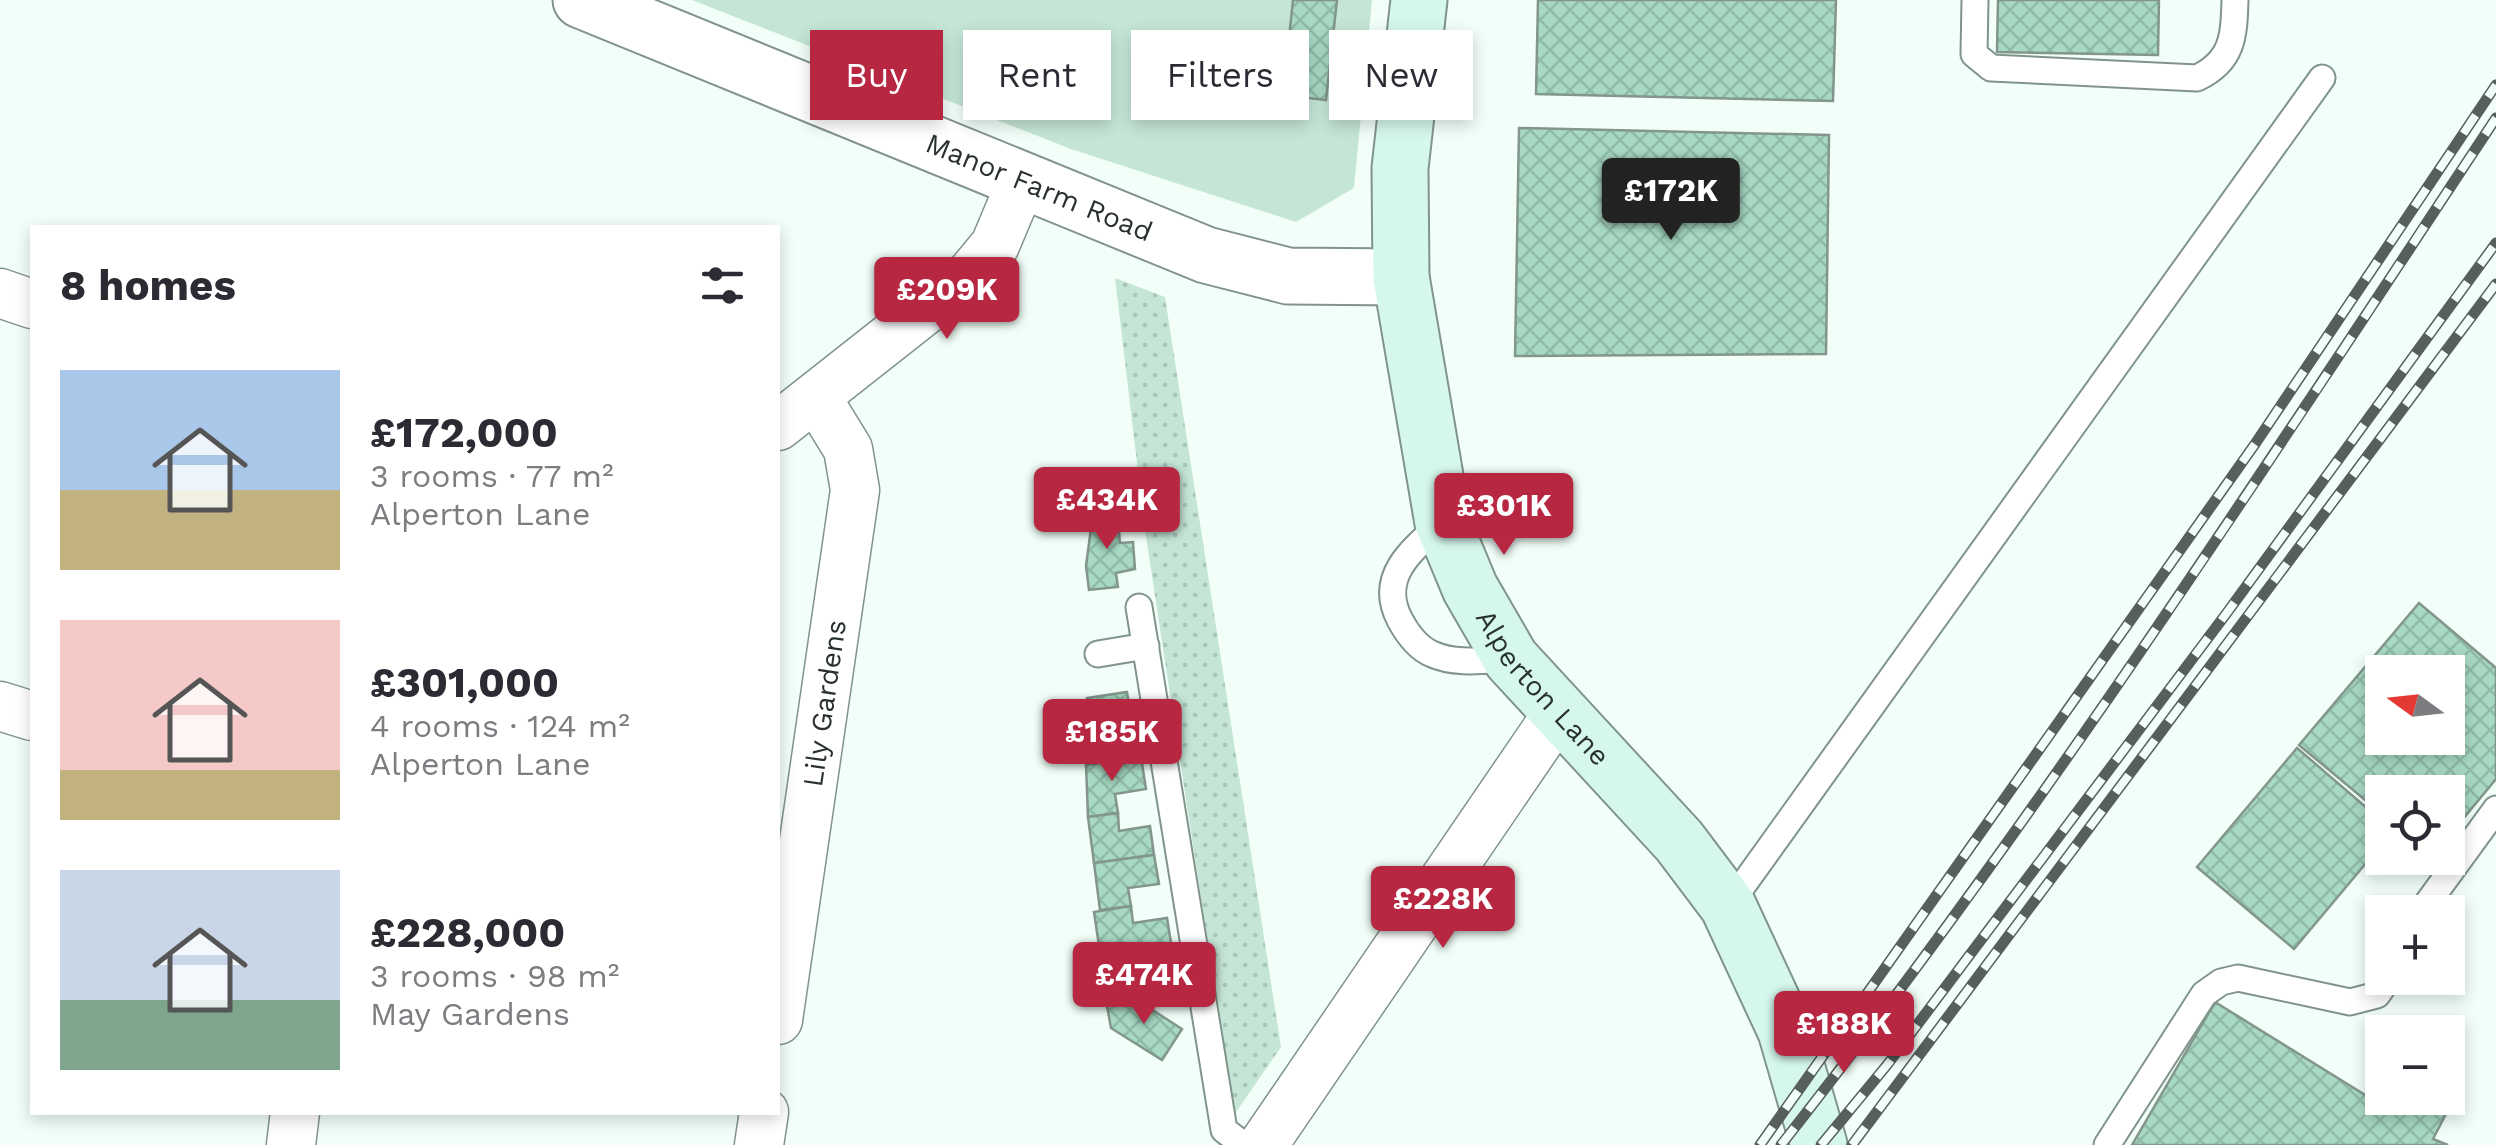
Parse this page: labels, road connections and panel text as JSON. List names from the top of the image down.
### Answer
{
  "streets": {
    "main road": ["Alperton Lane"],
    "street": ["Manor Farm Road", "Lily Gardens"]
  },
  "crossings": [
    ["Manor Farm Road", "Alperton Lane"]
  ],
  "north": "left",
  "page": {
    "chip": [
      "Buy",
      "Rent",
      "Filters",
      "New"
    ],
    "price": [
      "£172K",
      "£209K",
      "£434K",
      "£301K",
      "£185K",
      "£228K",
      "£474K",
      "£188K"
    ],
    "heading": "8 homes",
    "list": [
      {
        "name": "£172,000",
        "note": "3 rooms · 77 m² · Alperton Lane"
      },
      {
        "name": "£301,000",
        "note": "4 rooms · 124 m² · Alperton Lane"
      },
      {
        "name": "£228,000",
        "note": "3 rooms · 98 m² · May Gardens"
      }
    ],
    "map_buttons": ["+", "−"]
  }
}
